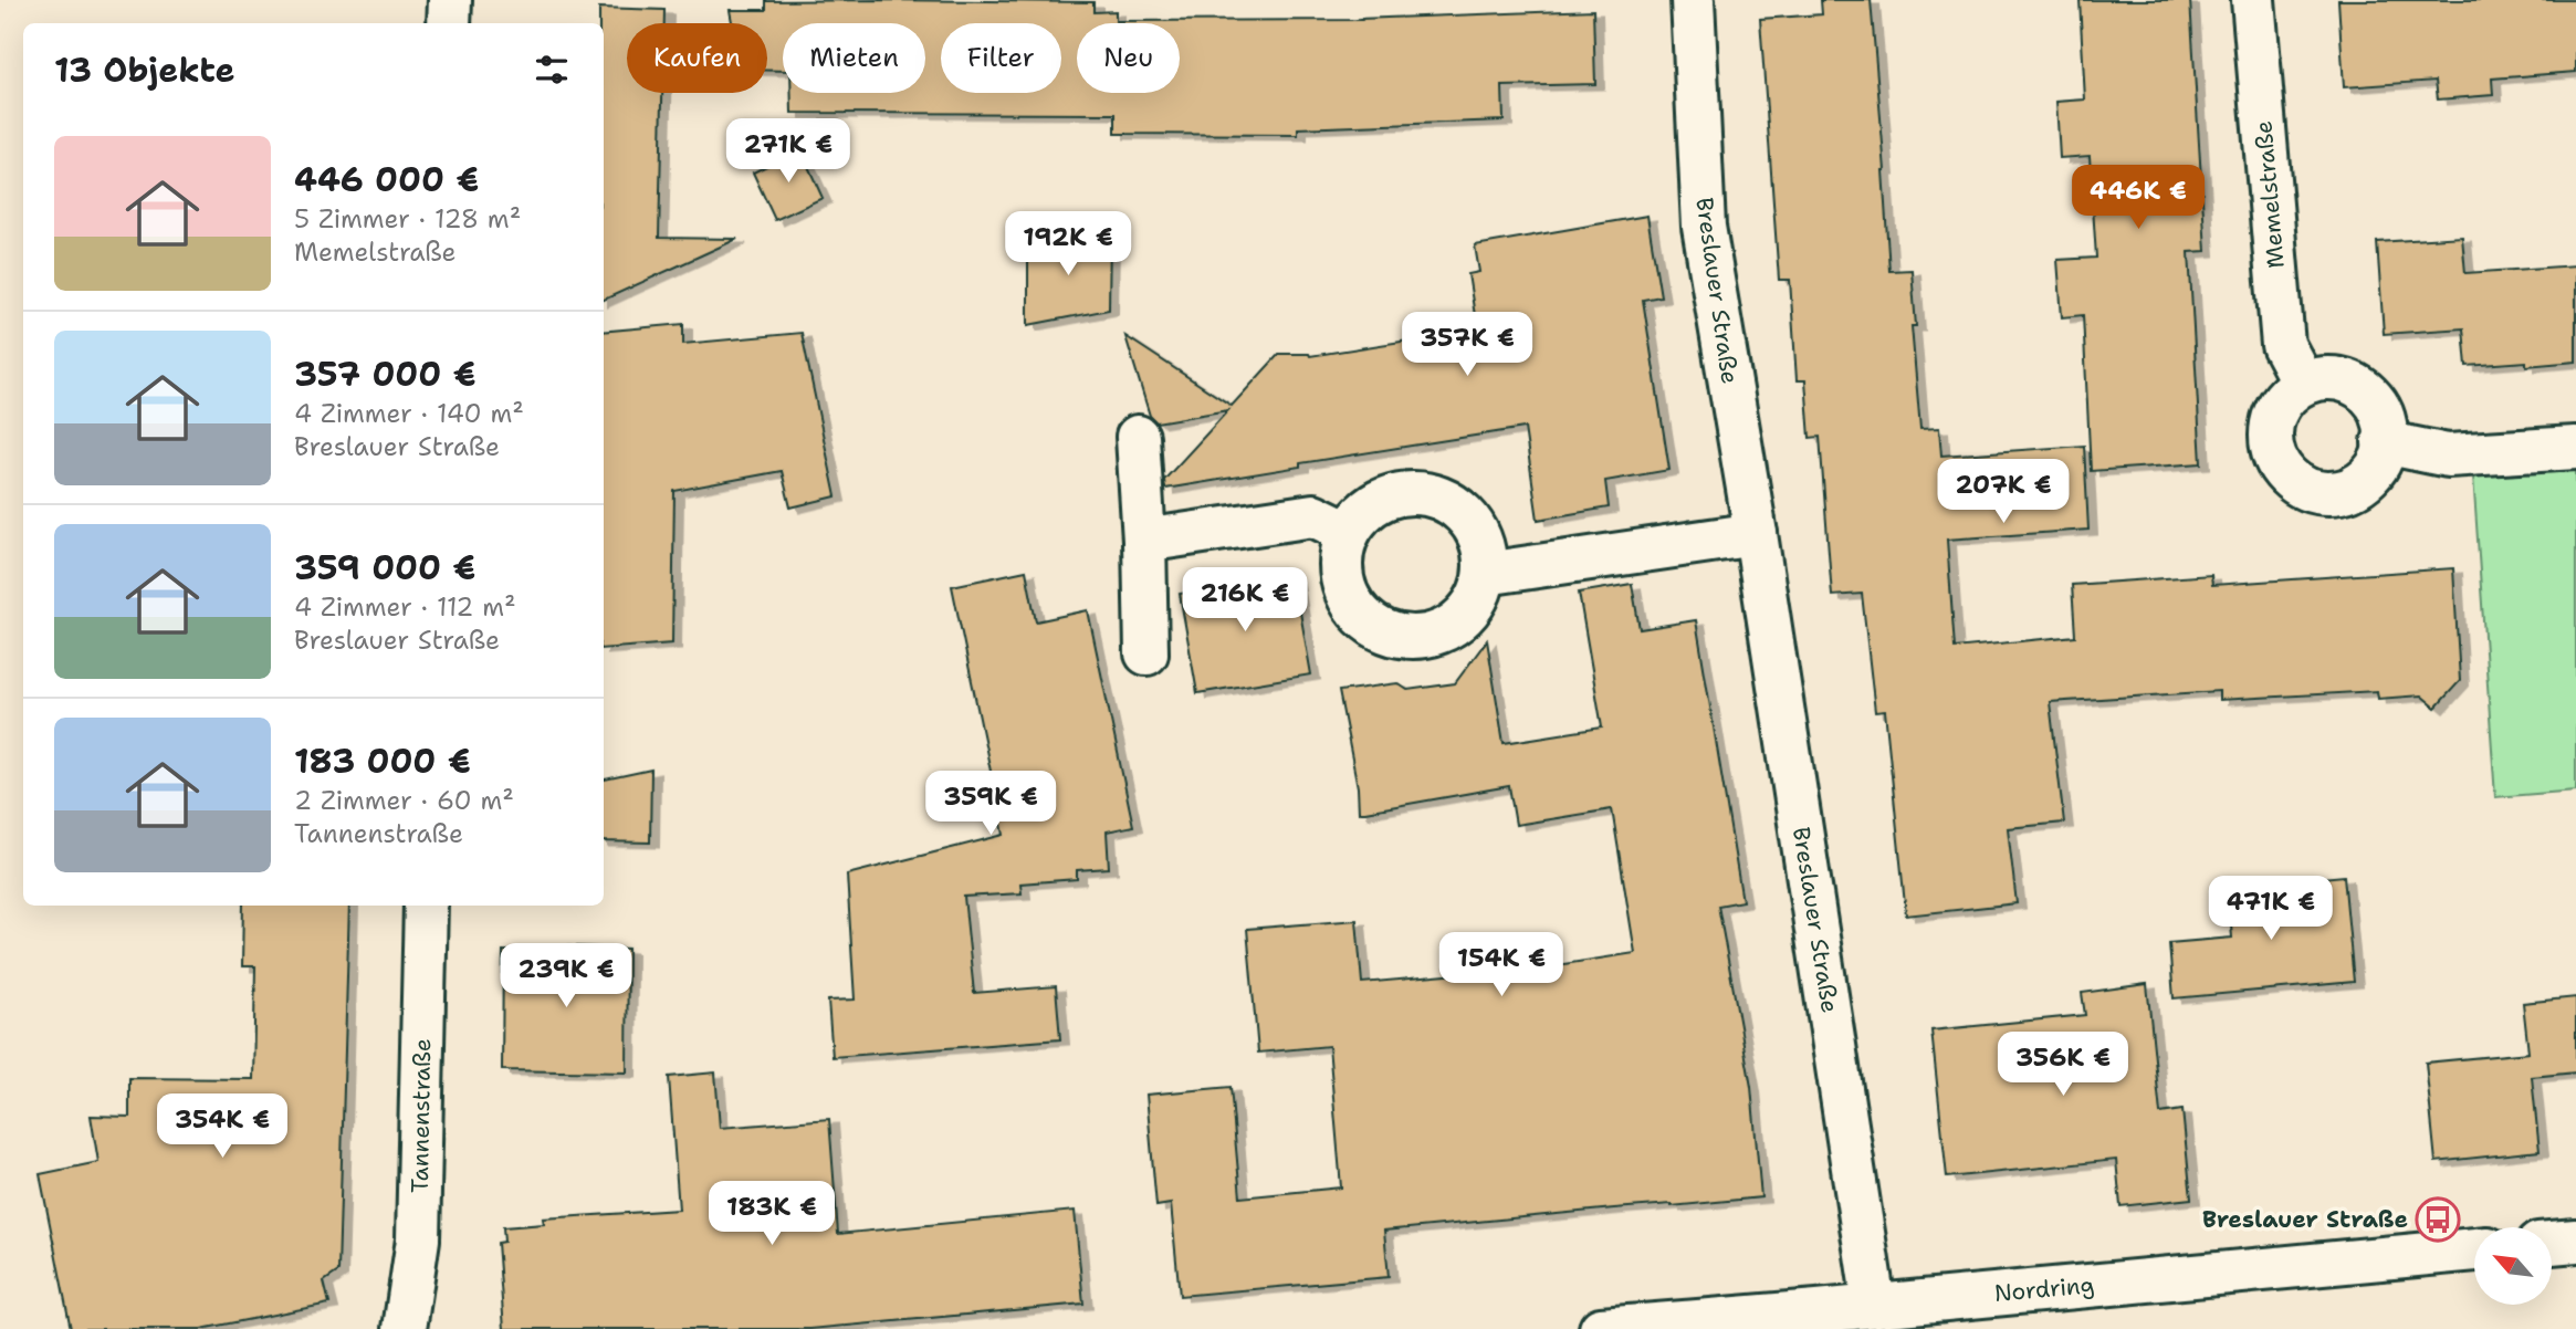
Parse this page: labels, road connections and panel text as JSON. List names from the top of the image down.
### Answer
{
  "streets": {
    "street": [
      "Memelstraße",
      "Breslauer Straße",
      "Tannenstraße",
      "Nordring"
    ]
  },
  "crossings": [
    ["Breslauer Straße", "Nordring"]
  ],
  "places": {
    "bus stop": ["Breslauer Straße"]
  },
  "north": "top left",
  "page": {
    "chip": [
      "Kaufen",
      "Mieten",
      "Filter",
      "Neu"
    ],
    "heading": "13 Objekte",
    "list": [
      {
        "name": "446 000 €",
        "note": "5 Zimmer · 128 m² · Memelstraße"
      },
      {
        "name": "357 000 €",
        "note": "4 Zimmer · 140 m² · Breslauer Straße"
      },
      {
        "name": "359 000 €",
        "note": "4 Zimmer · 112 m² · Breslauer Straße"
      },
      {
        "name": "183 000 €",
        "note": "2 Zimmer · 60 m² · Tannenstraße"
      }
    ],
    "price": [
      "271K €",
      "446K €",
      "192K €",
      "357K €",
      "207K €",
      "216K €",
      "359K €",
      "471K €",
      "154K €",
      "239K €",
      "356K €",
      "354K €",
      "183K €"
    ]
  }
}
